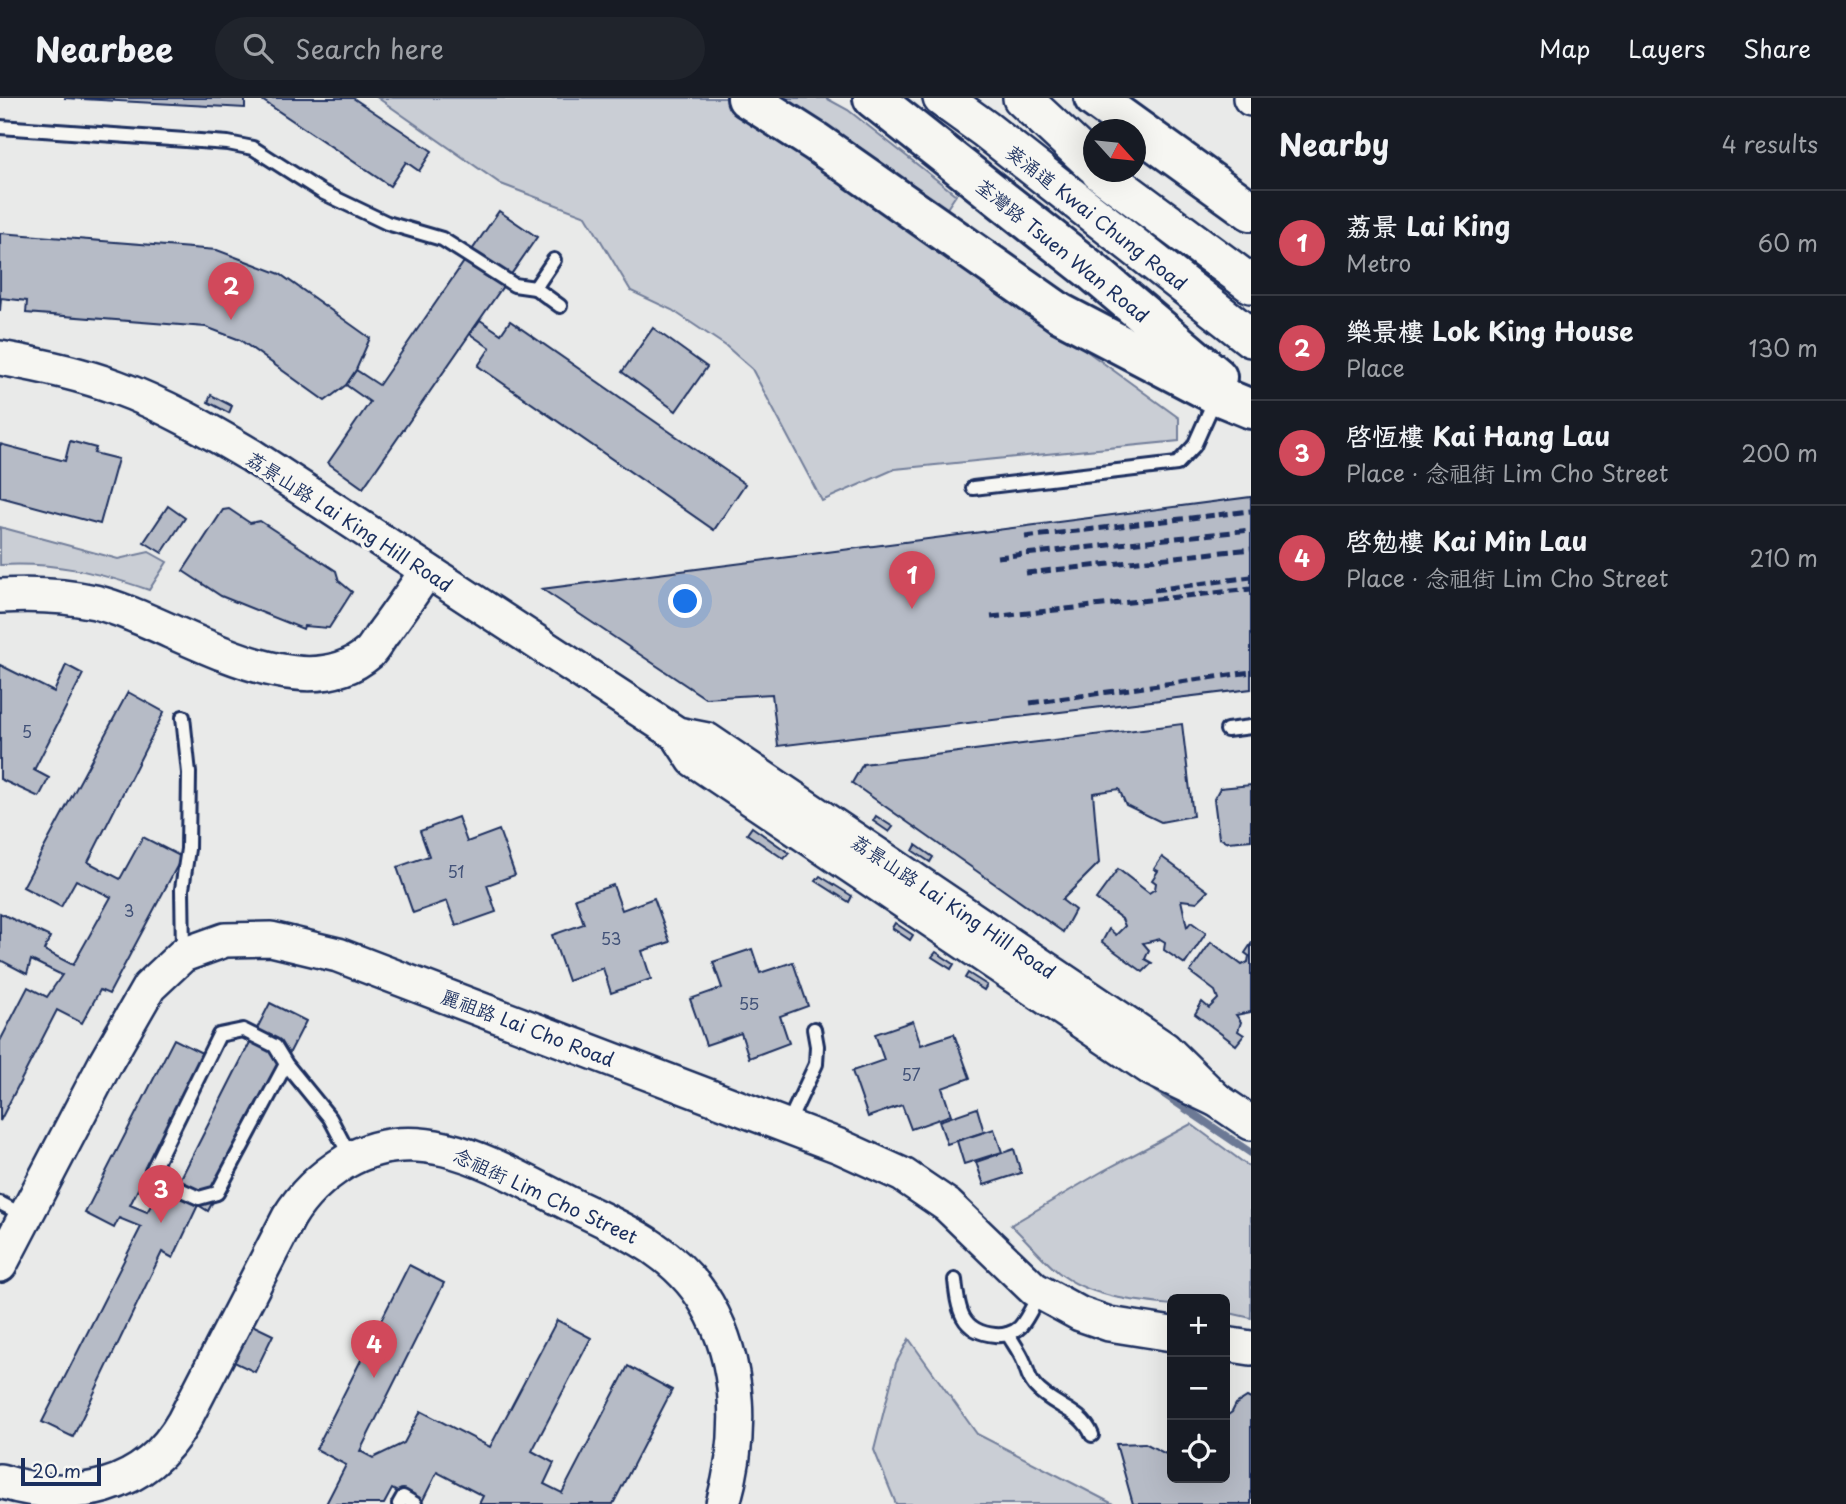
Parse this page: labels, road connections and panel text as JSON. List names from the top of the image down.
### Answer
{
  "streets": {
    "highway": ["荃灣路 Tsuen Wan Road"],
    "main road": ["葵涌道 Kwai Chung Road"],
    "street": ["荔景山路 Lai King Hill Road", "麗祖路 Lai Cho Road", "念祖街 Lim Cho Street"]
  },
  "house_numbers": [
    "5",
    "51",
    "3",
    "53",
    "55",
    "57"
  ],
  "scale_bar": "20 m",
  "north": "bottom right",
  "page": {
    "header": "Nearbee",
    "search": "Search here",
    "nav": ["Map", "Layers", "Share"],
    "heading": ["Nearby", "4 results"],
    "list": [
      {
        "mark": "1",
        "name": "荔景 Lai King",
        "note": "Metro",
        "value": "60 m"
      },
      {
        "mark": "2",
        "name": "樂景樓 Lok King House",
        "note": "Place",
        "value": "130 m"
      },
      {
        "mark": "3",
        "name": "啓恆樓 Kai Hang Lau",
        "note": "Place · 念祖街 Lim Cho Street",
        "value": "200 m"
      },
      {
        "mark": "4",
        "name": "啓勉樓 Kai Min Lau",
        "note": "Place · 念祖街 Lim Cho Street",
        "value": "210 m"
      }
    ],
    "pins": [
      "2",
      "1",
      "3",
      "4"
    ],
    "map_buttons": ["+", "−"],
    "scale": "20 m"
  }
}
